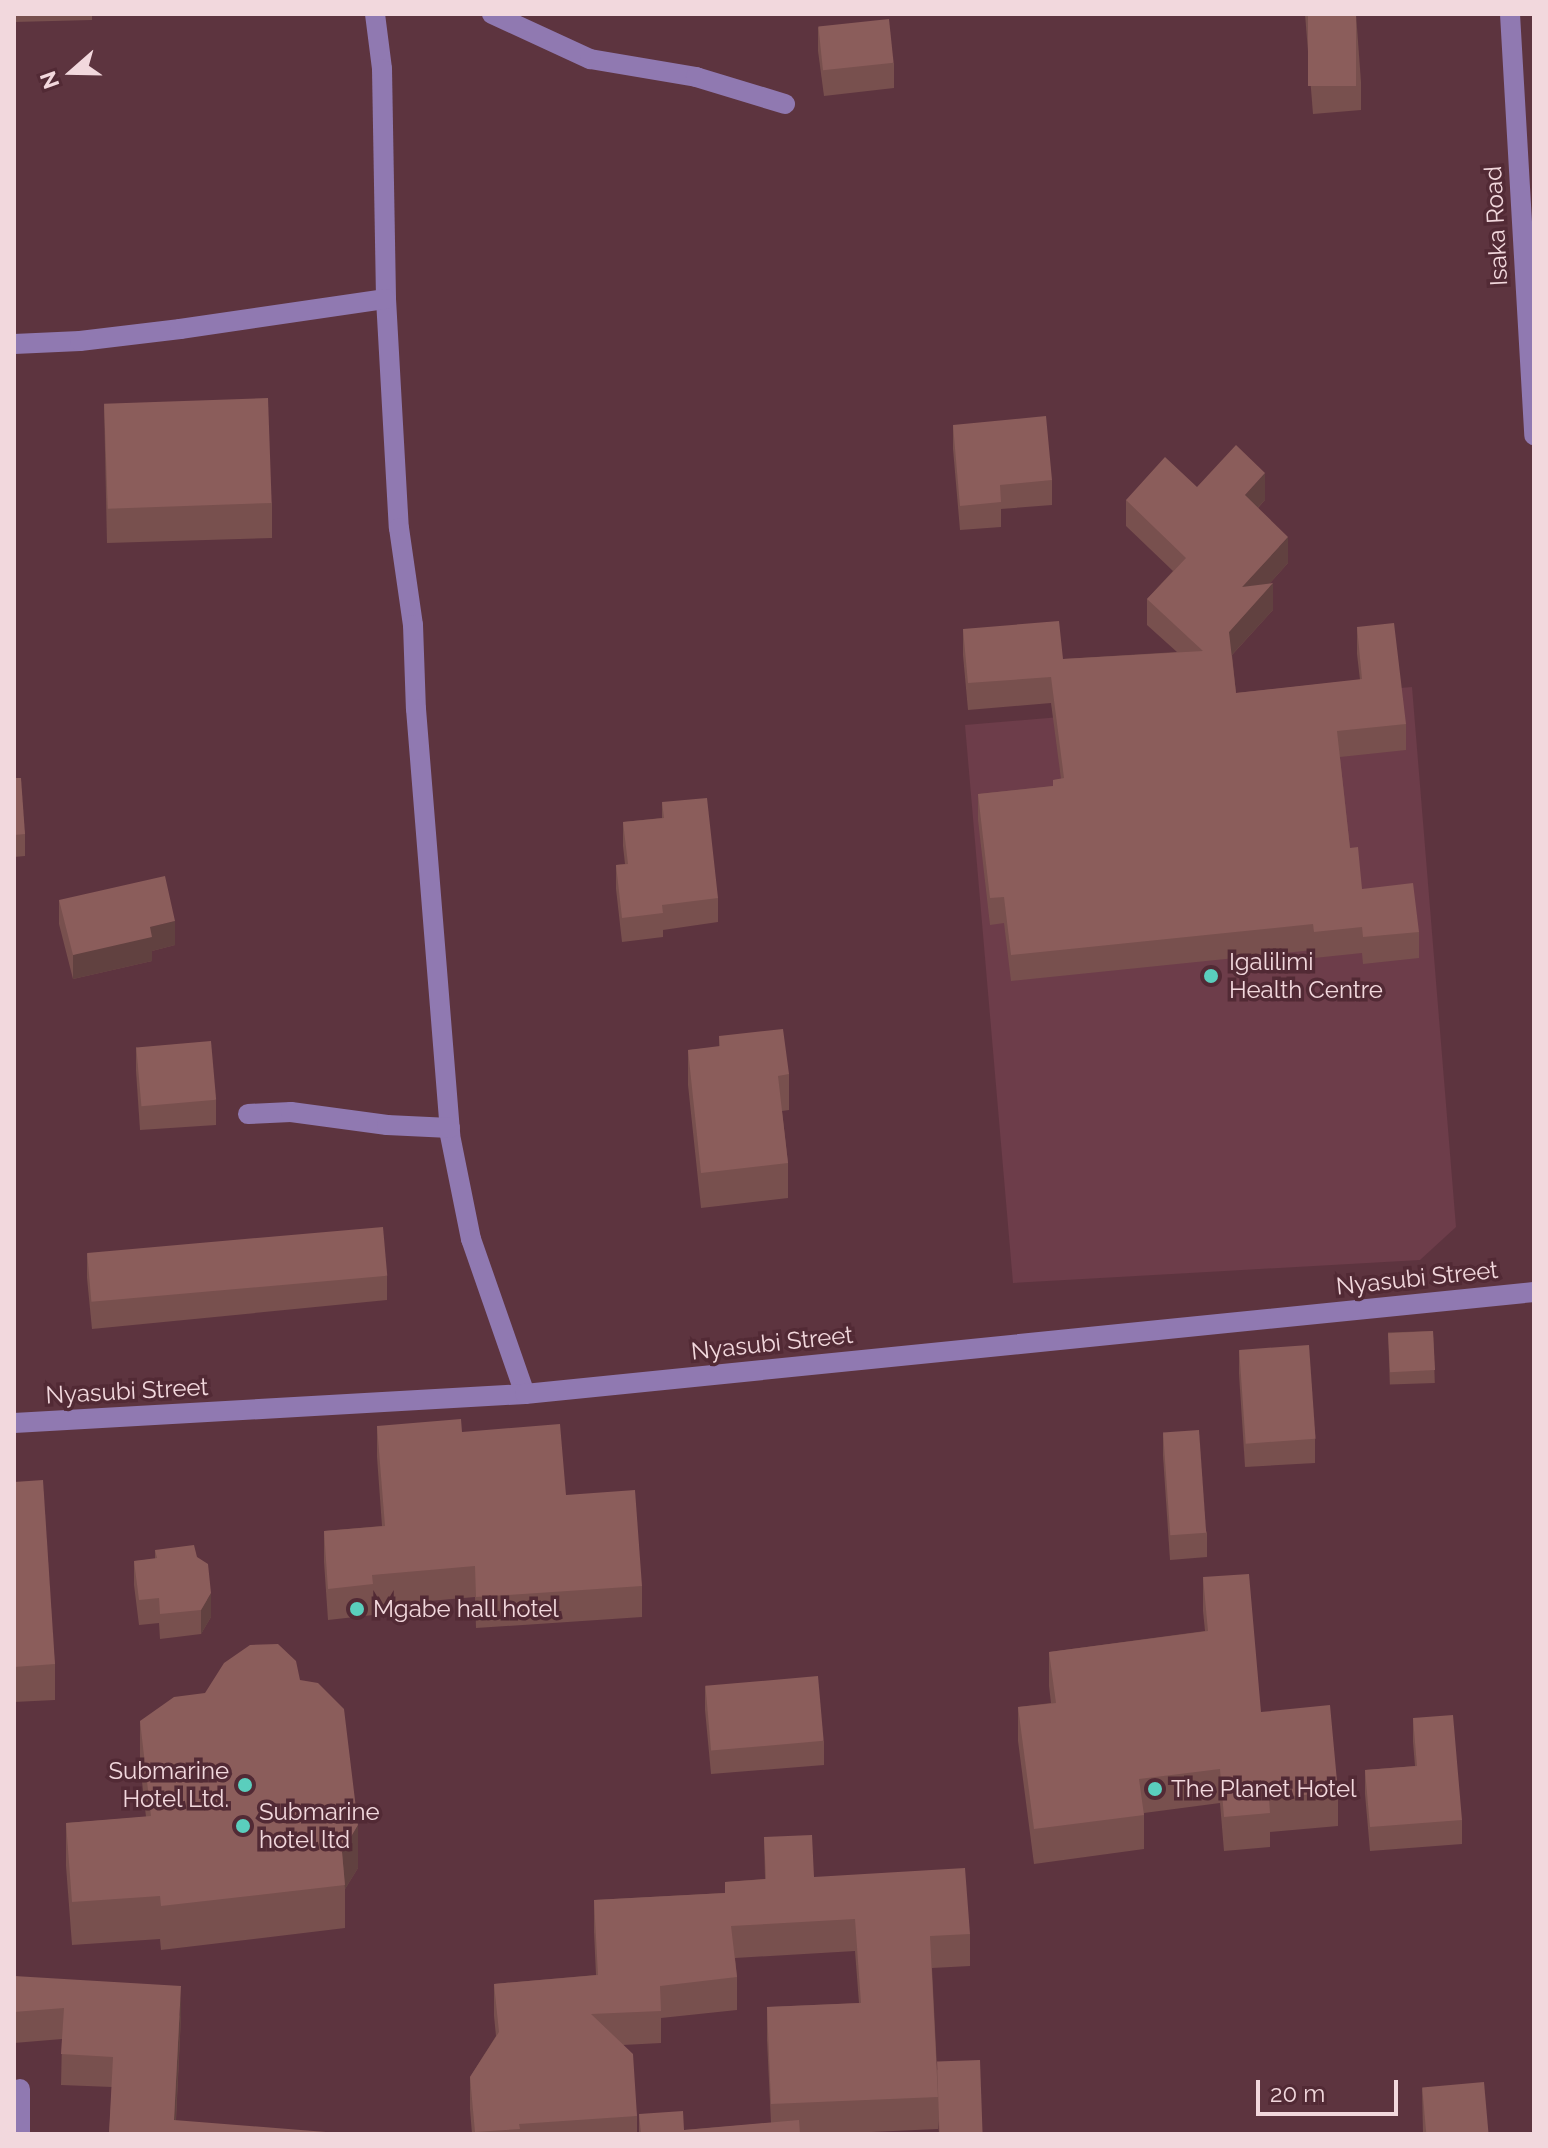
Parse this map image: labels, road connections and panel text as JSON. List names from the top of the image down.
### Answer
{
  "streets": {
    "street": ["Isaka Road", "Nyasubi Street"]
  },
  "places": [
    "Igalilimi Health Centre",
    "Mgabe hall hotel",
    "Submarine Hotel Ltd.",
    "The Planet Hotel",
    "Submarine hotel ltd"
  ],
  "scale_bar": "20 m",
  "north": "left"
}
